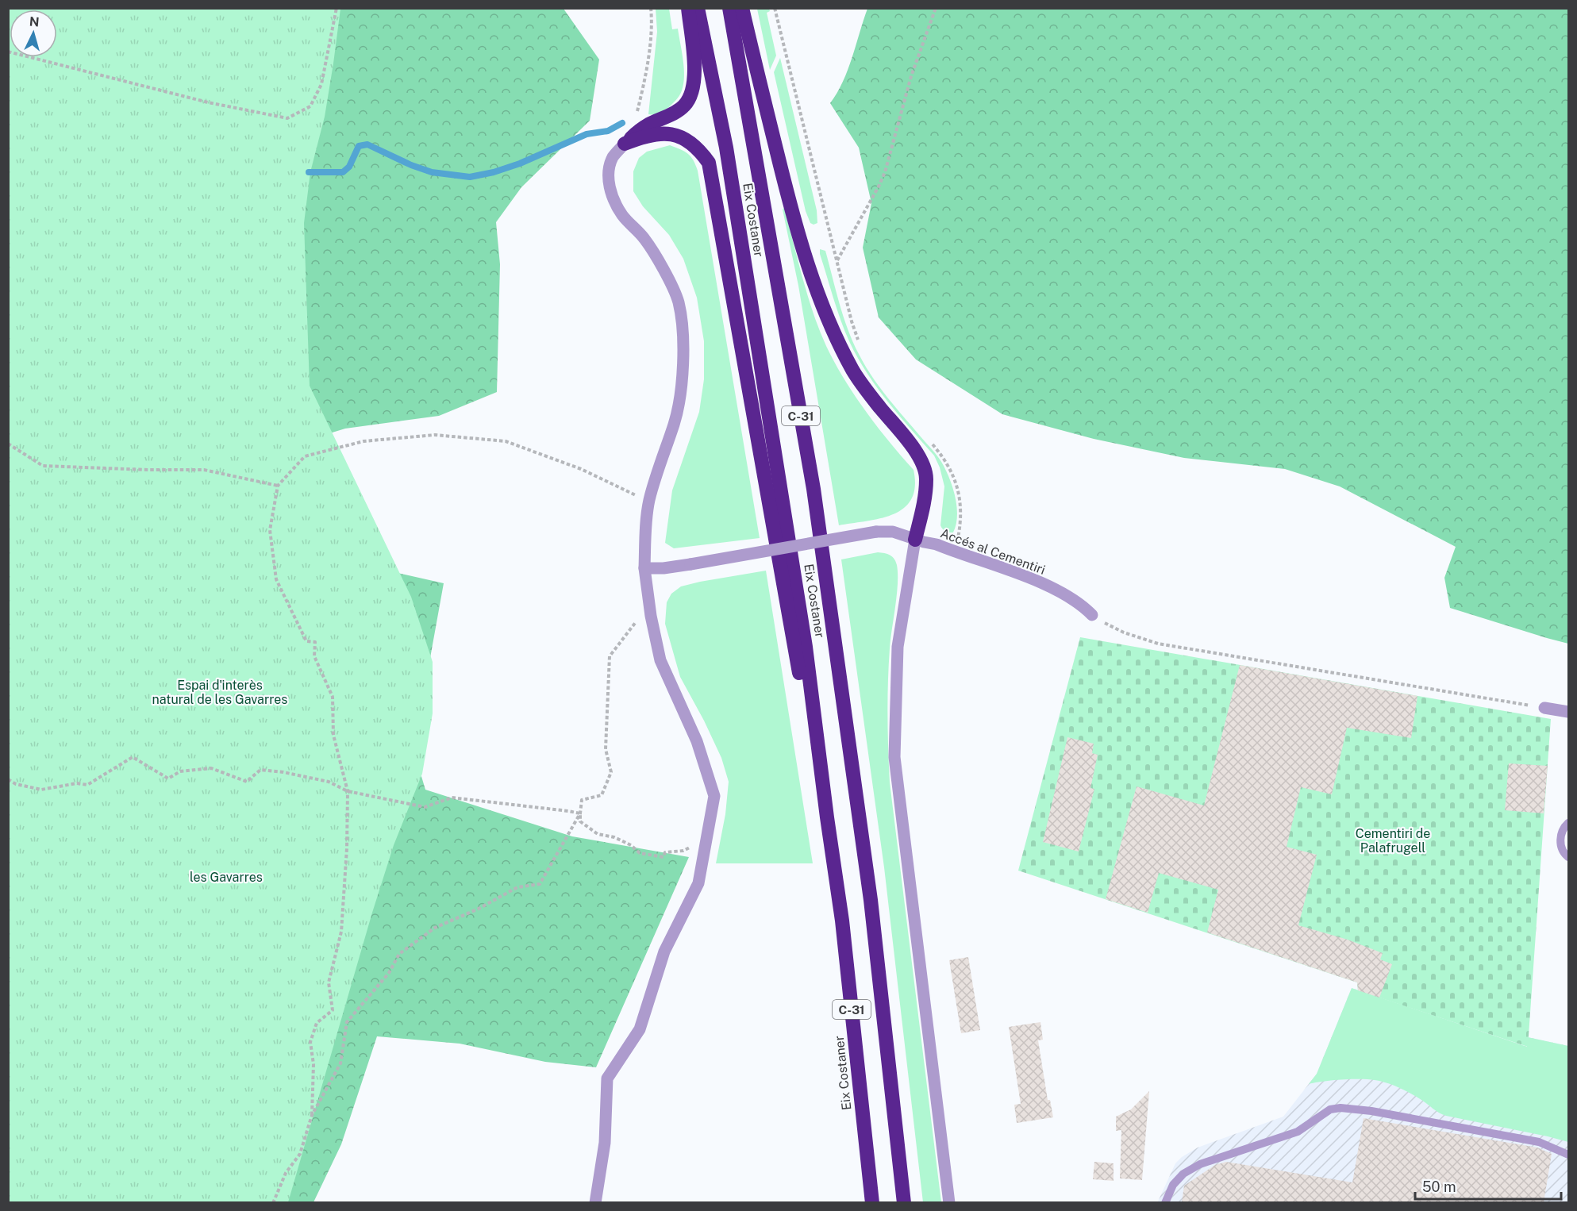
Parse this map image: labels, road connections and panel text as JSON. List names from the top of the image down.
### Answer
{
  "streets": {
    "highway": ["Eix Costaner", "C-31"],
    "street": ["Accés al Cementiri"]
  },
  "parks": ["Espai d'interès natural de les Gavarres", "Cementiri de Palafrugell", "les Gavarres"],
  "scale_bar": "50 m",
  "north": "top"
}
